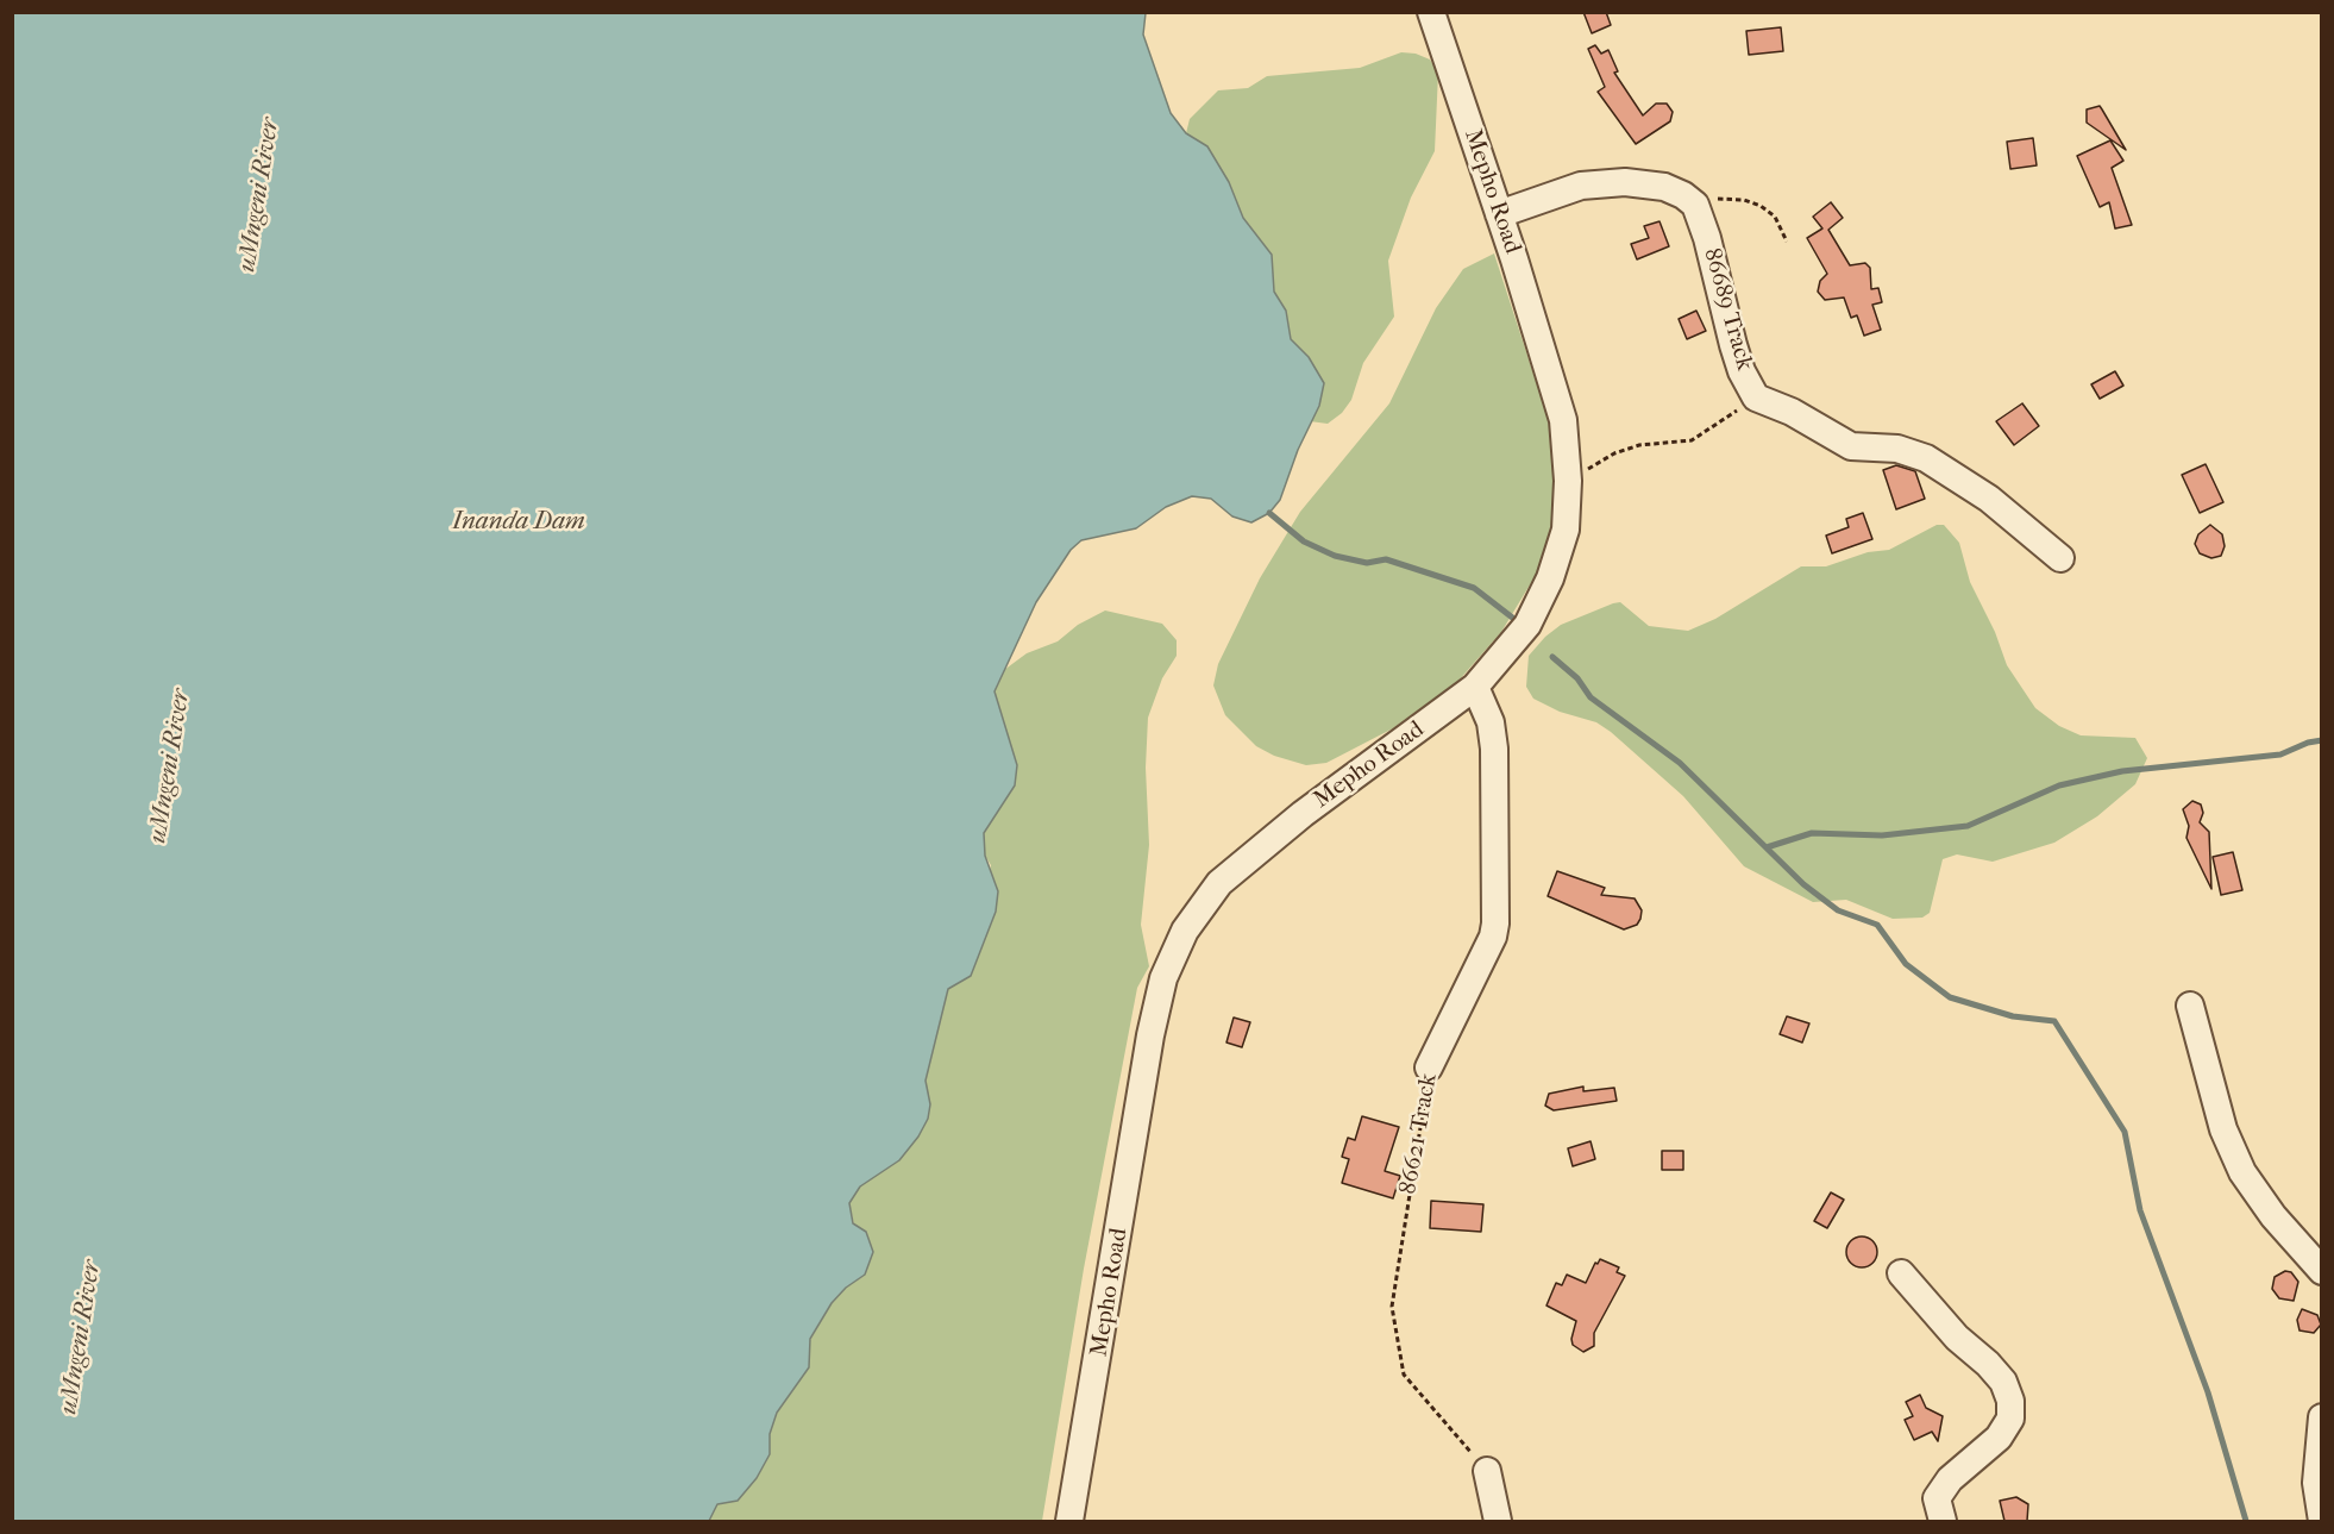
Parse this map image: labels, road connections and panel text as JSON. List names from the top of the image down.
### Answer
{
  "streets": {
    "street": ["Mepho Road", "86689 Track", "86621 Track"]
  },
  "crossings": [
    ["Mepho Road", "86621 Track"]
  ],
  "water": ["uMngeni River", "Inanda Dam"]
}
